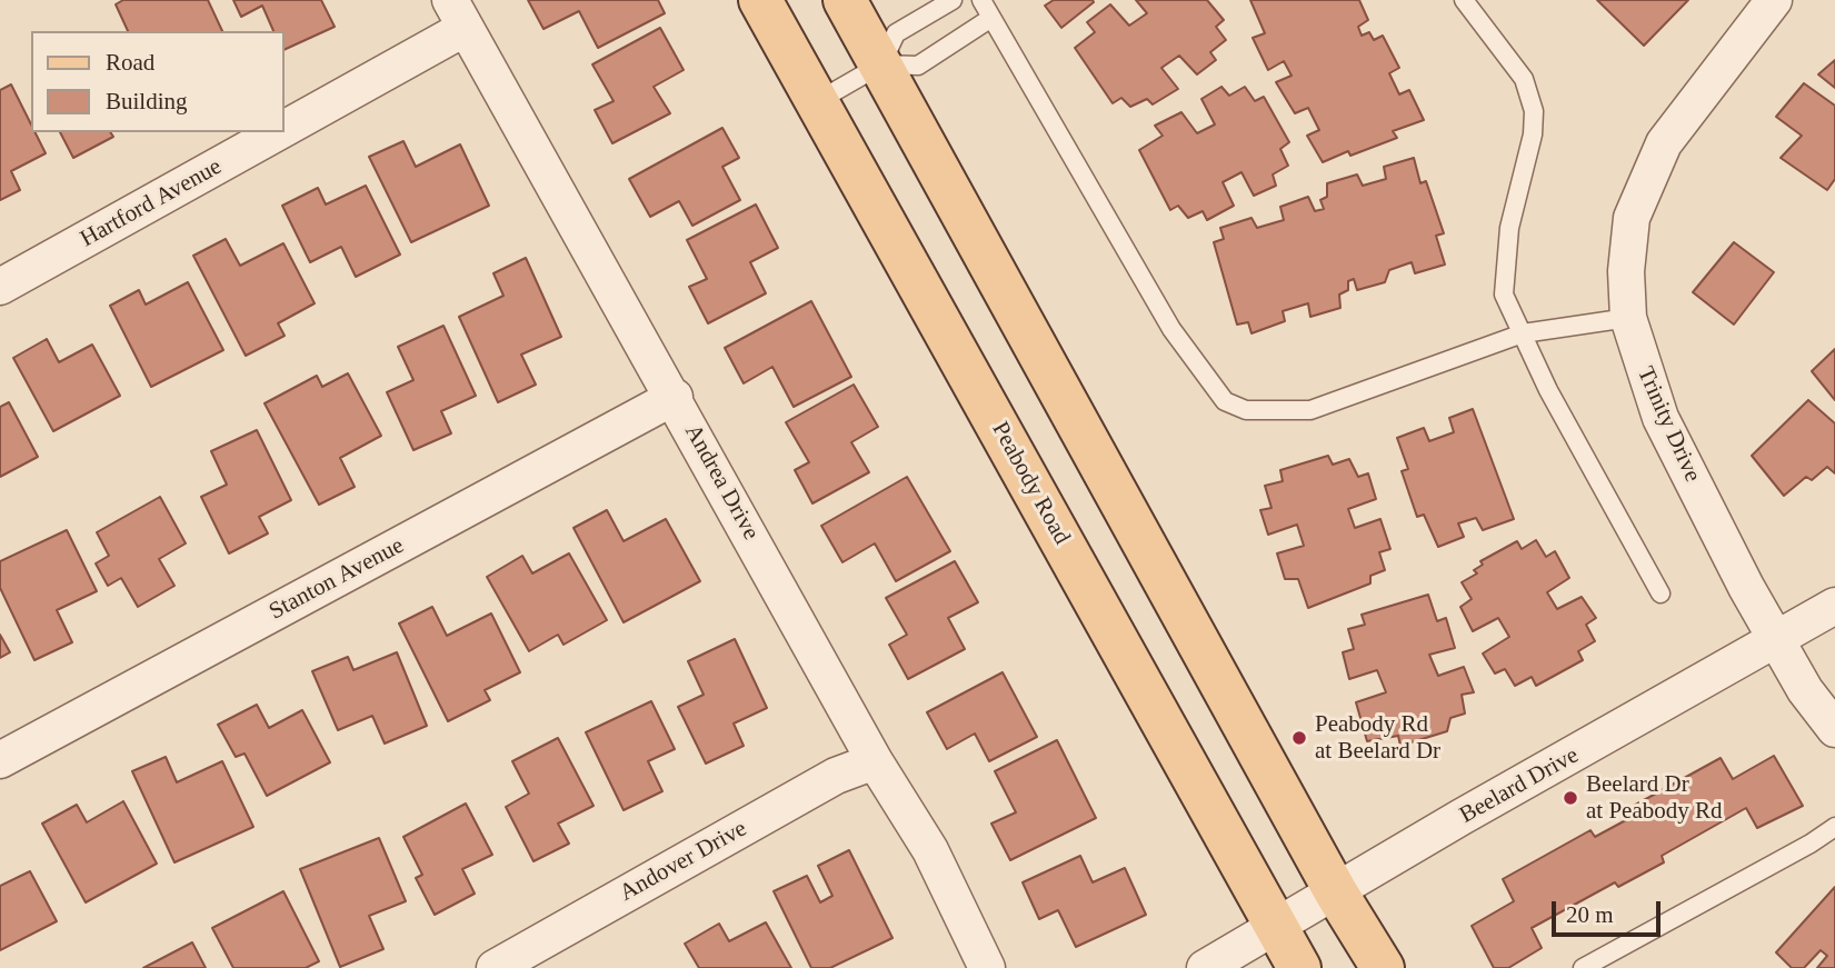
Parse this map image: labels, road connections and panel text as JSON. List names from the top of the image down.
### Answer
{
  "streets": {
    "main road": ["Peabody Road"],
    "street": [
      "Hartford Avenue",
      "Trinity Drive",
      "Andrea Drive",
      "Stanton Avenue",
      "Beelard Drive",
      "Andover Drive"
    ]
  },
  "crossings": [
    ["Hartford Avenue", "Andrea Drive"],
    ["Trinity Drive", "Beelard Drive"],
    ["Andrea Drive", "Stanton Avenue"],
    ["Andrea Drive", "Andover Drive"],
    ["Peabody Road", "Beelard Drive"]
  ],
  "places": ["Peabody Rd at Beelard Dr", "Beelard Dr at Peabody Rd"],
  "legend": ["Road", "Building"],
  "scale_bar": "20 m"
}
